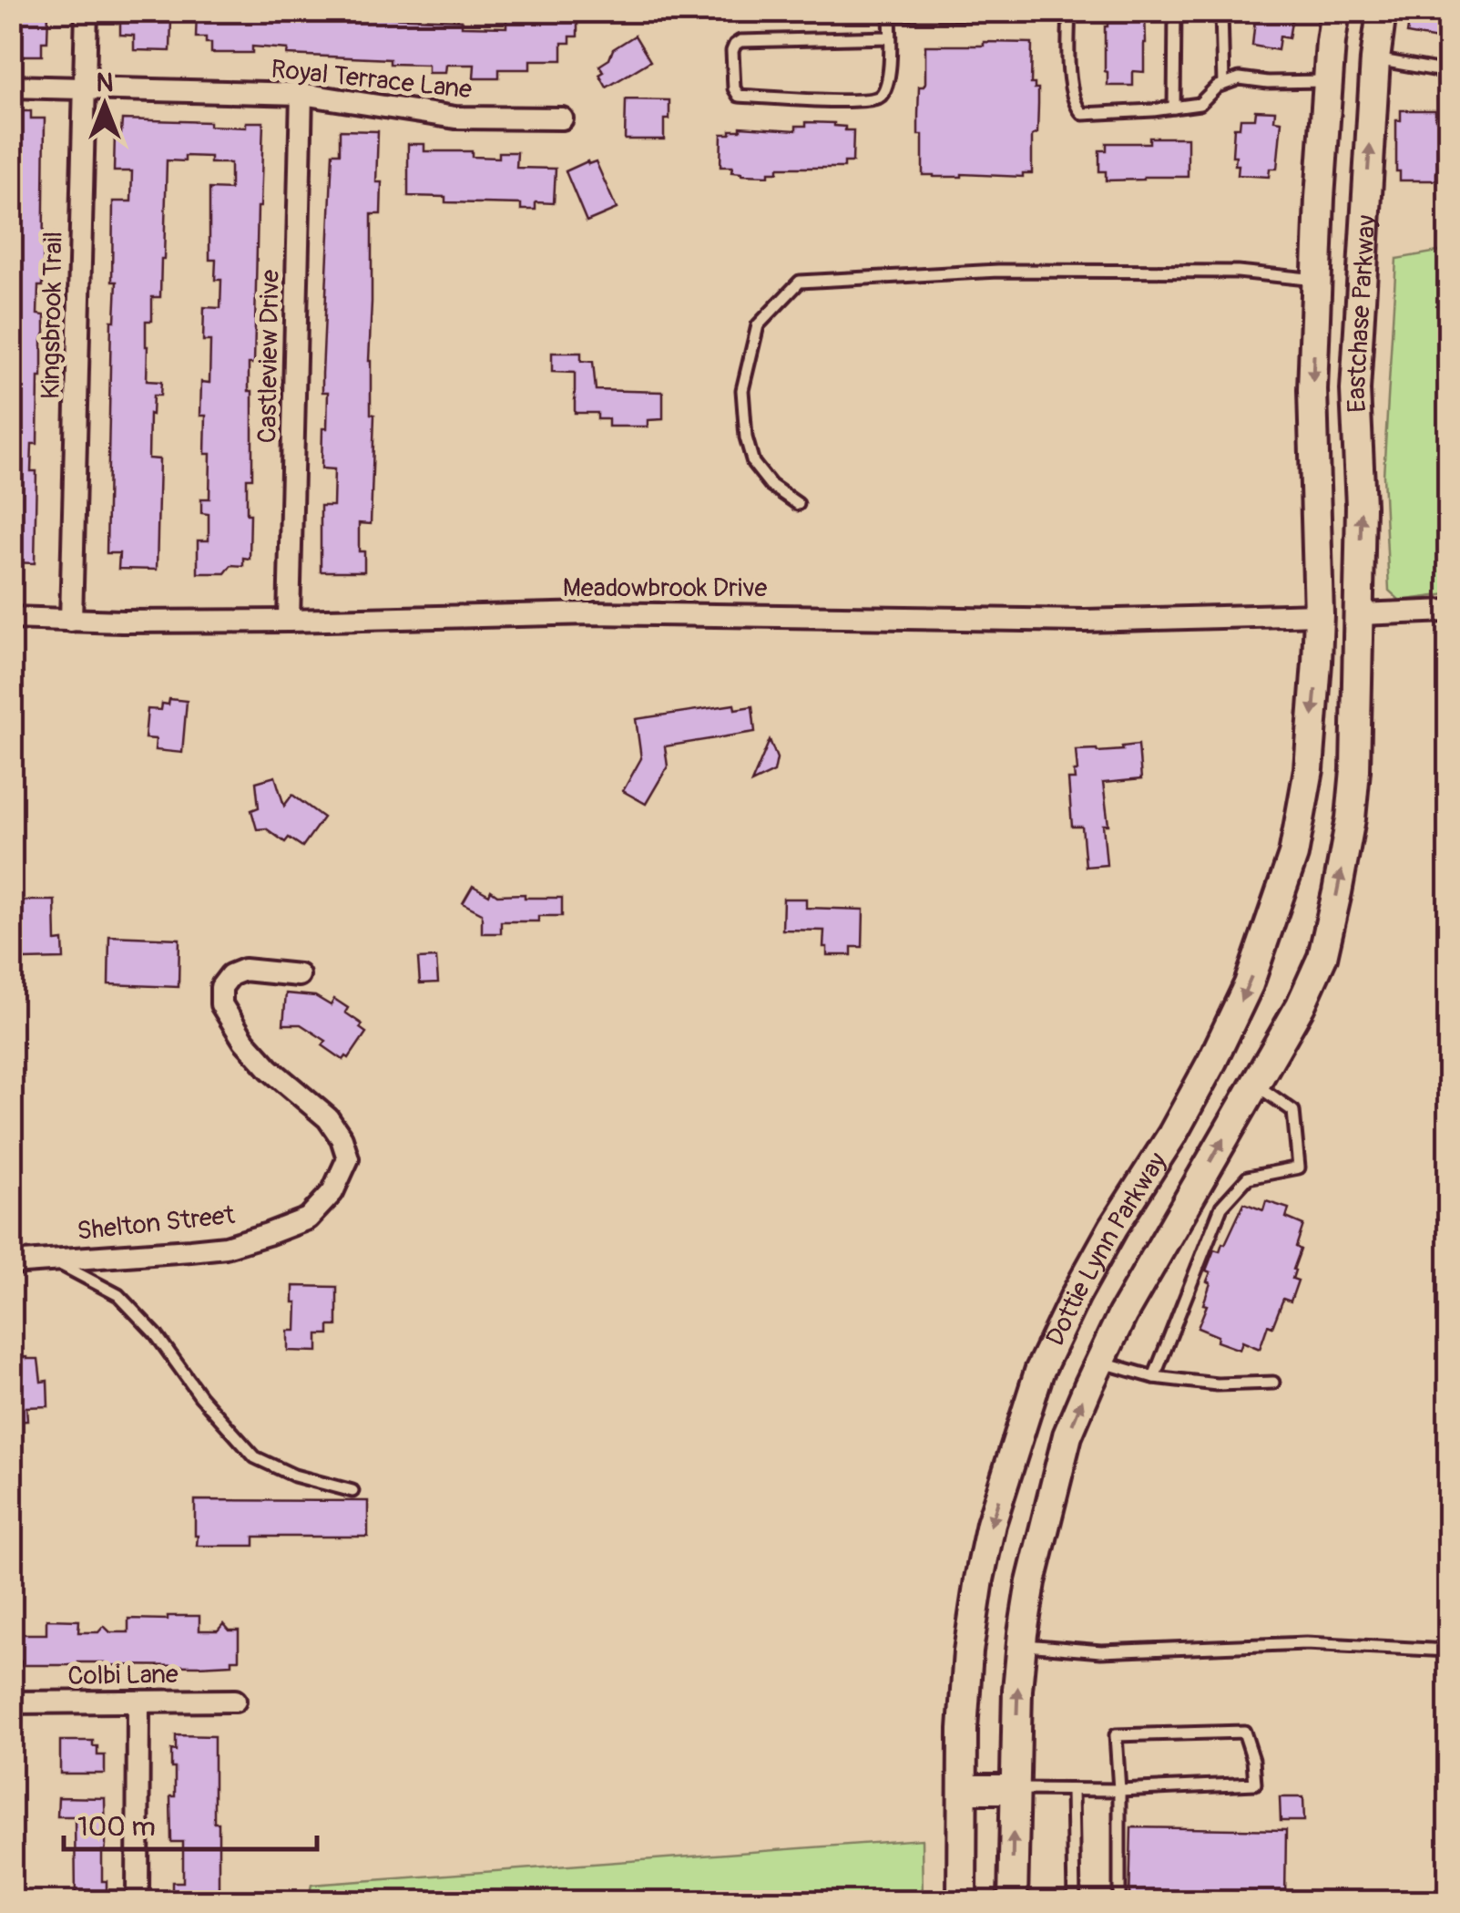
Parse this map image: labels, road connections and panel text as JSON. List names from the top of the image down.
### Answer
{
  "streets": {
    "main road": ["Eastchase Parkway", "Dottie Lynn Parkway"],
    "street": [
      "Royal Terrace Lane",
      "Kingsbrook Trail",
      "Castleview Drive",
      "Meadowbrook Drive",
      "Shelton Street",
      "Colbi Lane"
    ]
  },
  "crossings": [
    ["Royal Terrace Lane", "Kingsbrook Trail"],
    ["Royal Terrace Lane", "Castleview Drive"],
    ["Eastchase Parkway", "Meadowbrook Drive"],
    ["Eastchase Parkway", "Dottie Lynn Parkway"],
    ["Kingsbrook Trail", "Meadowbrook Drive"],
    ["Castleview Drive", "Meadowbrook Drive"],
    ["Meadowbrook Drive", "Dottie Lynn Parkway"]
  ],
  "scale_bar": "100 m",
  "north": "top"
}
